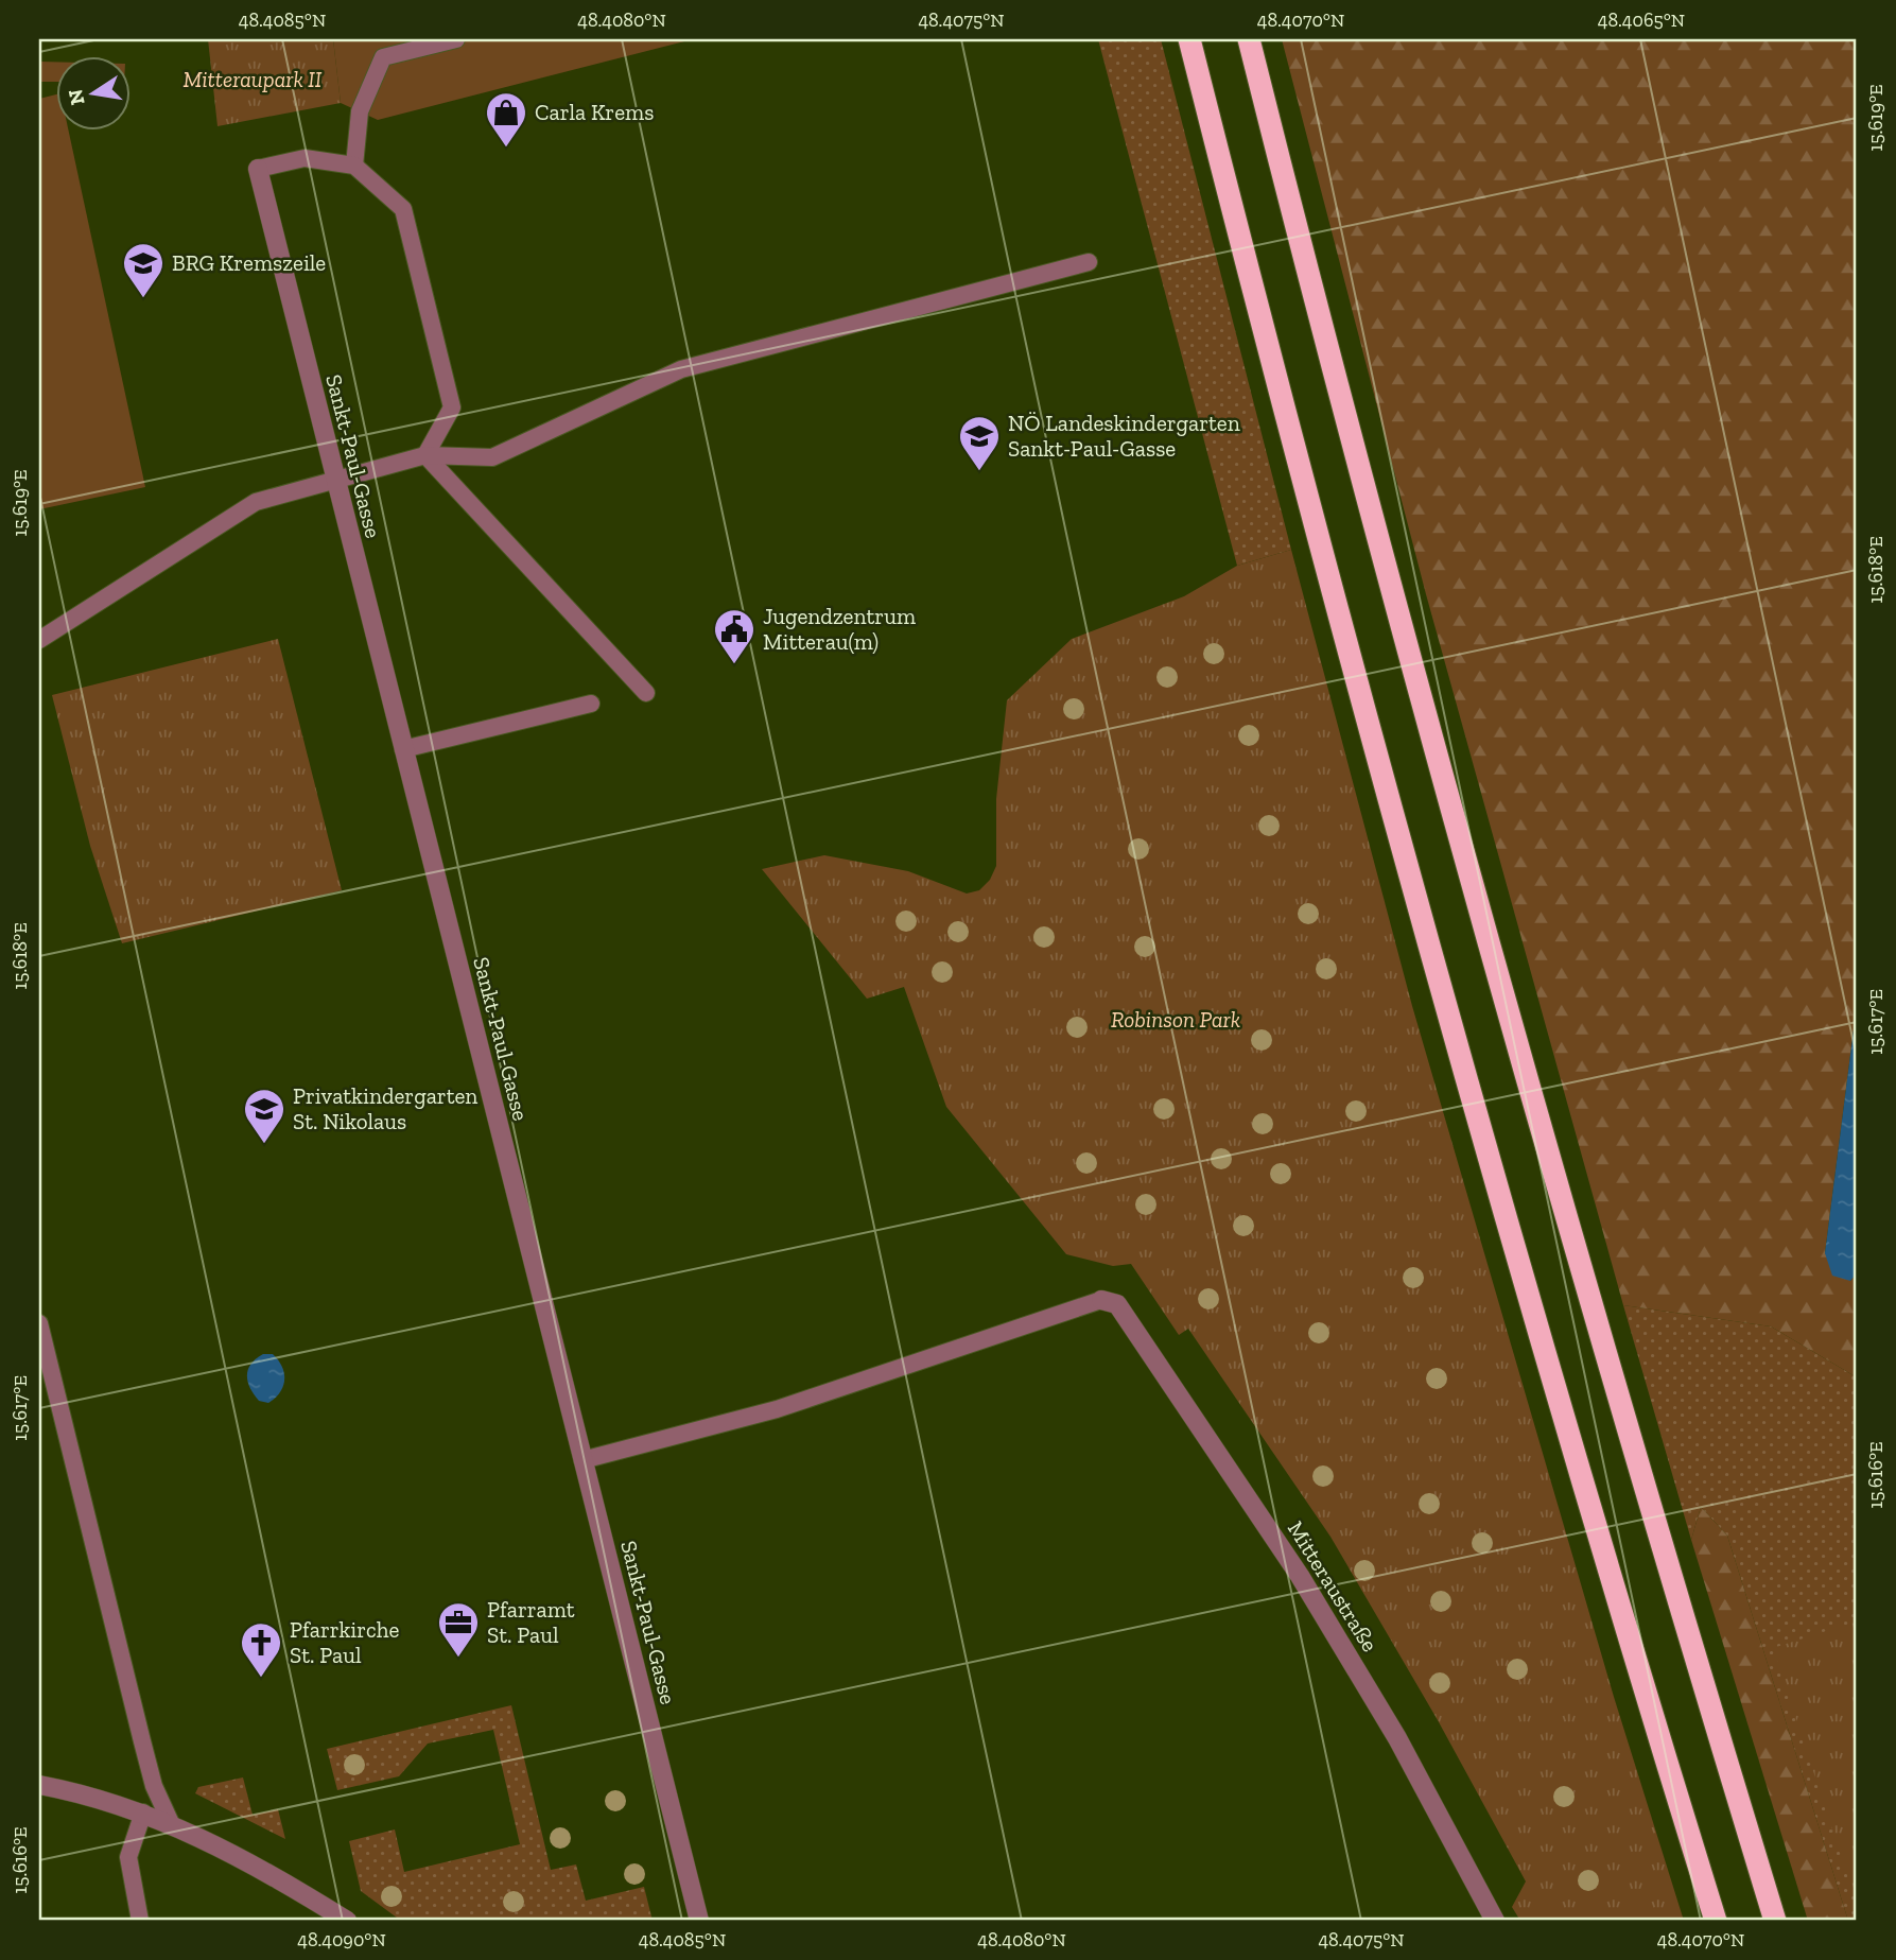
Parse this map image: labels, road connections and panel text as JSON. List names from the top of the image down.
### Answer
{
  "streets": {
    "street": ["Sankt-Paul-Gasse", "Mitteraustraße"]
  },
  "parks": ["Mitteraupark II", "Robinson Park"],
  "places": {
    "shop": ["Carla Krems"],
    "school or university": ["BRG Kremszeile", "NÖ Landeskindergarten Sankt-Paul-Gasse", "Privatkindergarten St. Nikolaus"],
    "public building": ["Jugendzentrum Mitterau(m)"],
    "office": ["Pfarramt St. Paul"],
    "church": ["Pfarrkirche St. Paul"]
  },
  "north": "left",
  "coordinates": [
    "48.4085°N",
    "48.4080°N",
    "48.4075°N",
    "48.4070°N",
    "48.4065°N",
    "15.619°E",
    "15.618°E",
    "15.617°E",
    "15.616°E",
    "48.4090°N"
  ]
}
